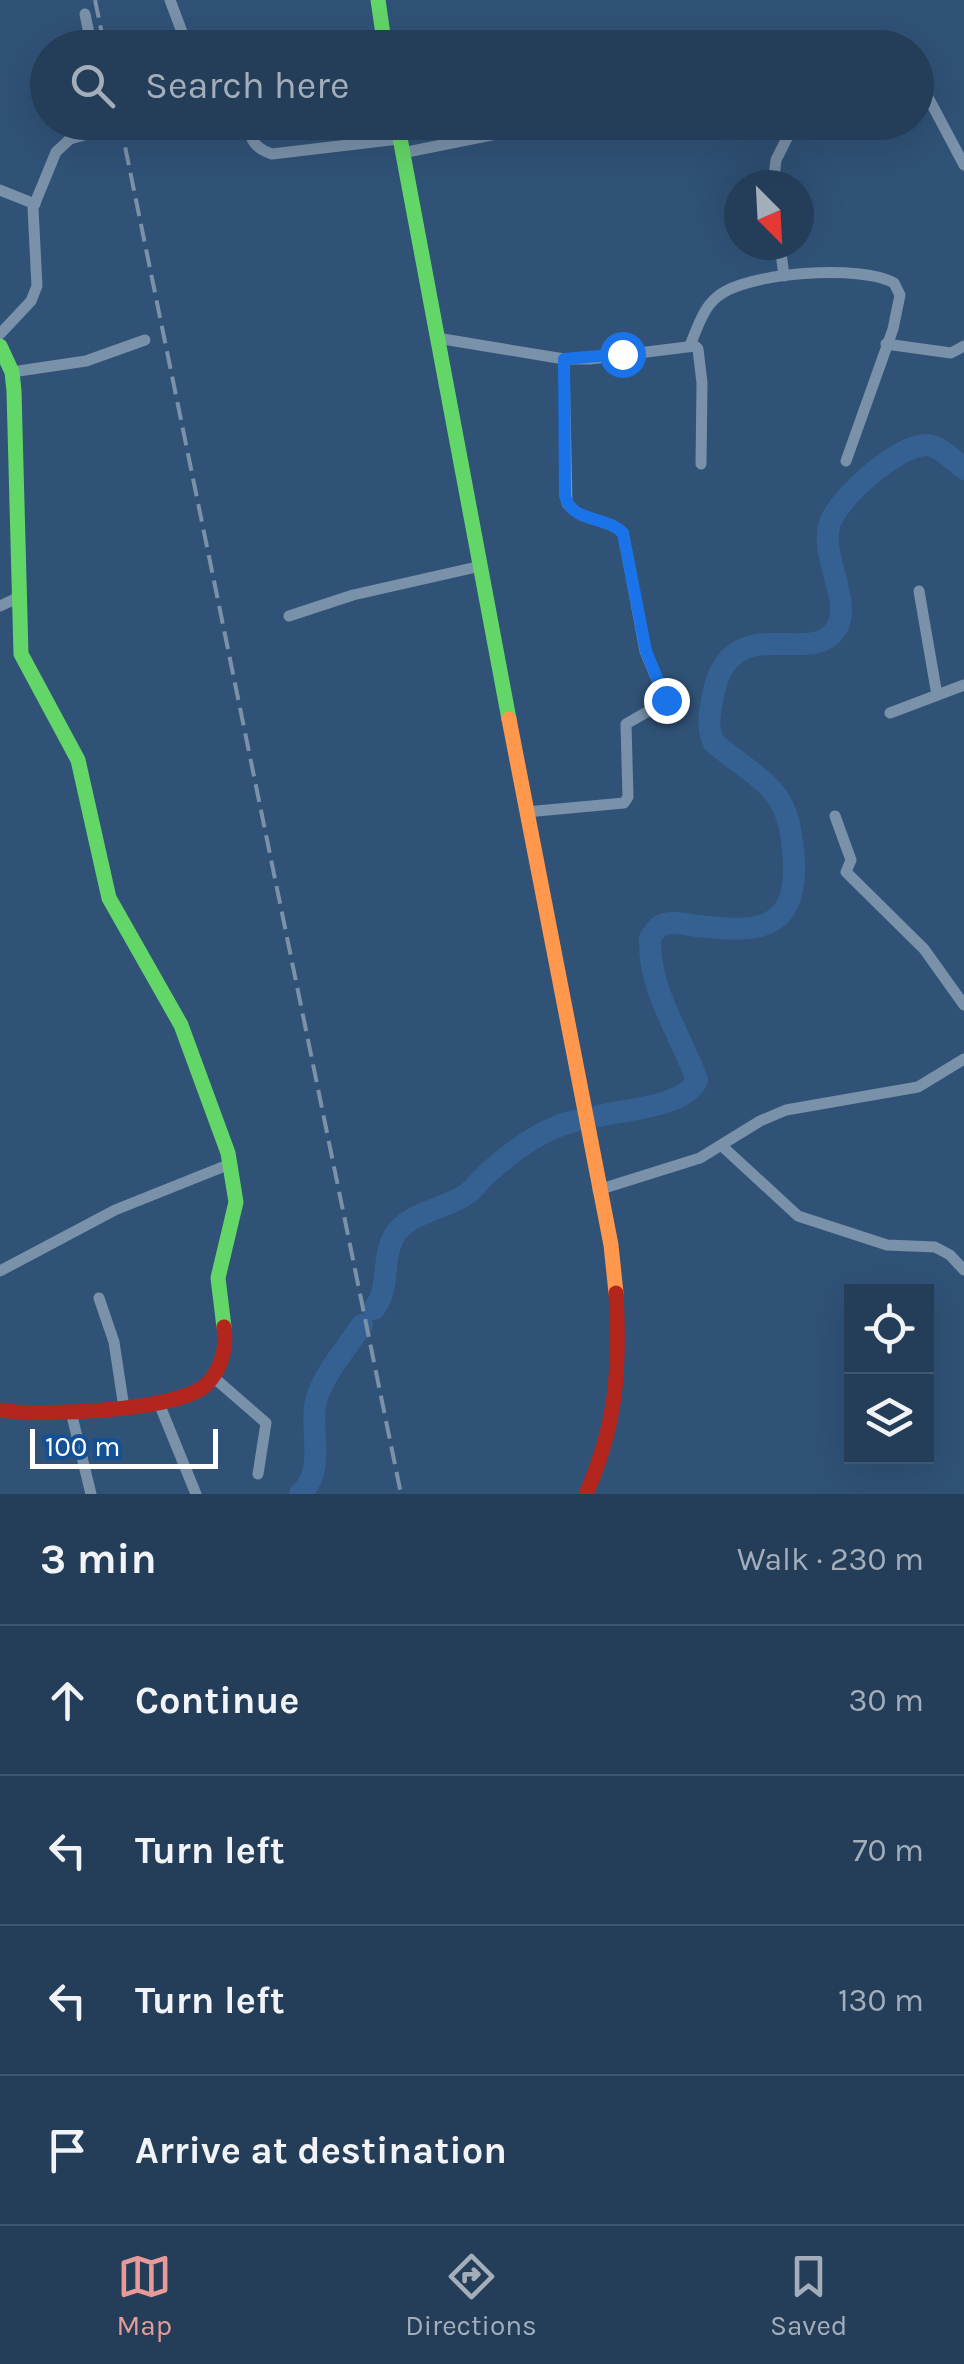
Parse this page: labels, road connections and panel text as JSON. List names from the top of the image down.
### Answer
{
  "scale_bar": "100 m",
  "north": "bottom right",
  "page": {
    "search": "Search here",
    "scale": "100 m",
    "heading": ["3 min", "Walk · 230 m"],
    "list": [
      ["Continue", "30 m"],
      ["Turn left", "70 m"],
      ["Turn left", "130 m"],
      "Arrive at destination"
    ],
    "nav": ["Map", "Directions", "Saved"]
  }
}
